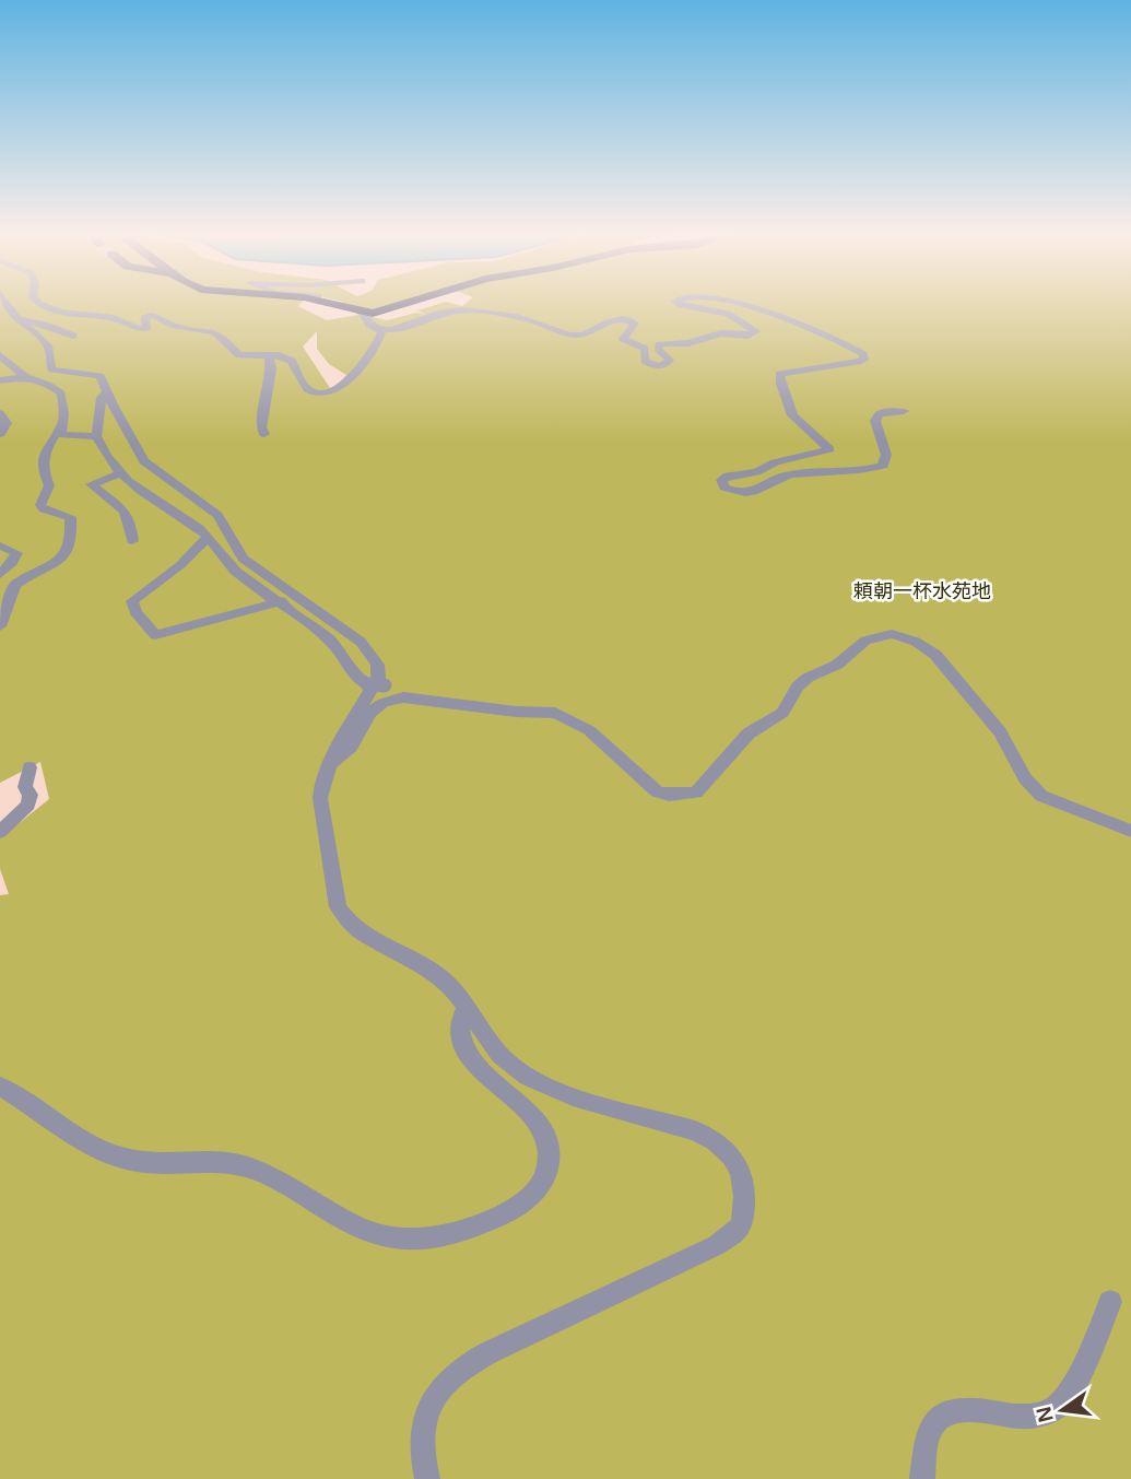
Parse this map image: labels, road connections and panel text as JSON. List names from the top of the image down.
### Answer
{
  "parks": ["頼朝一杯水苑地"],
  "north": "left"
}
